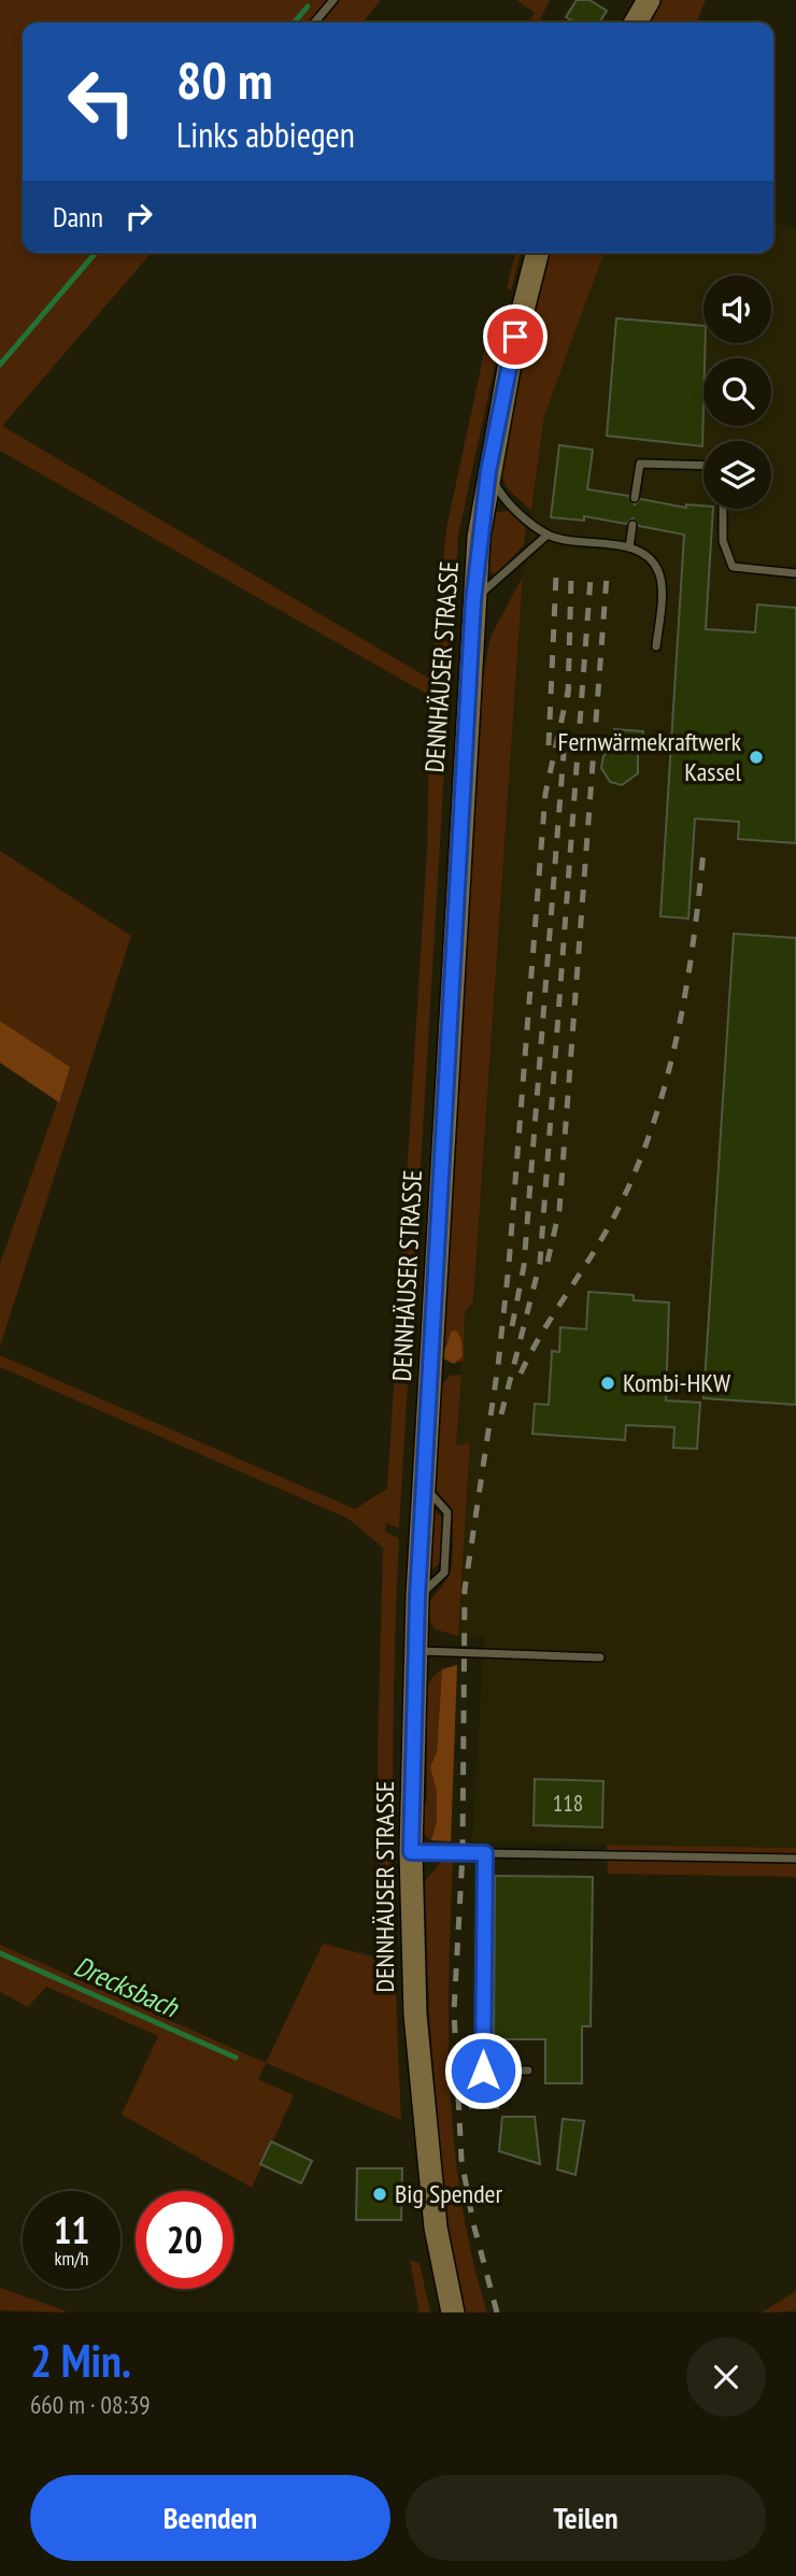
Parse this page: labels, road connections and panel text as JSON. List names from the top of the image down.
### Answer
{
  "streets": {
    "street": ["DENNHÄUSER STRASSE"]
  },
  "water": ["Drecksbach"],
  "places": ["Fernwärmekraftwerk Kassel", "Kombi-HKW", "Big Spender"],
  "house_numbers": ["118"],
  "page": {
    "turn": ["80 m", "Links abbiegen"],
    "then": "Dann",
    "speed": "11 km/h",
    "limit": "20",
    "heading": ["2 Min.", "660 m · 08:39"],
    "buttons": ["Beenden", "Teilen"]
  }
}
